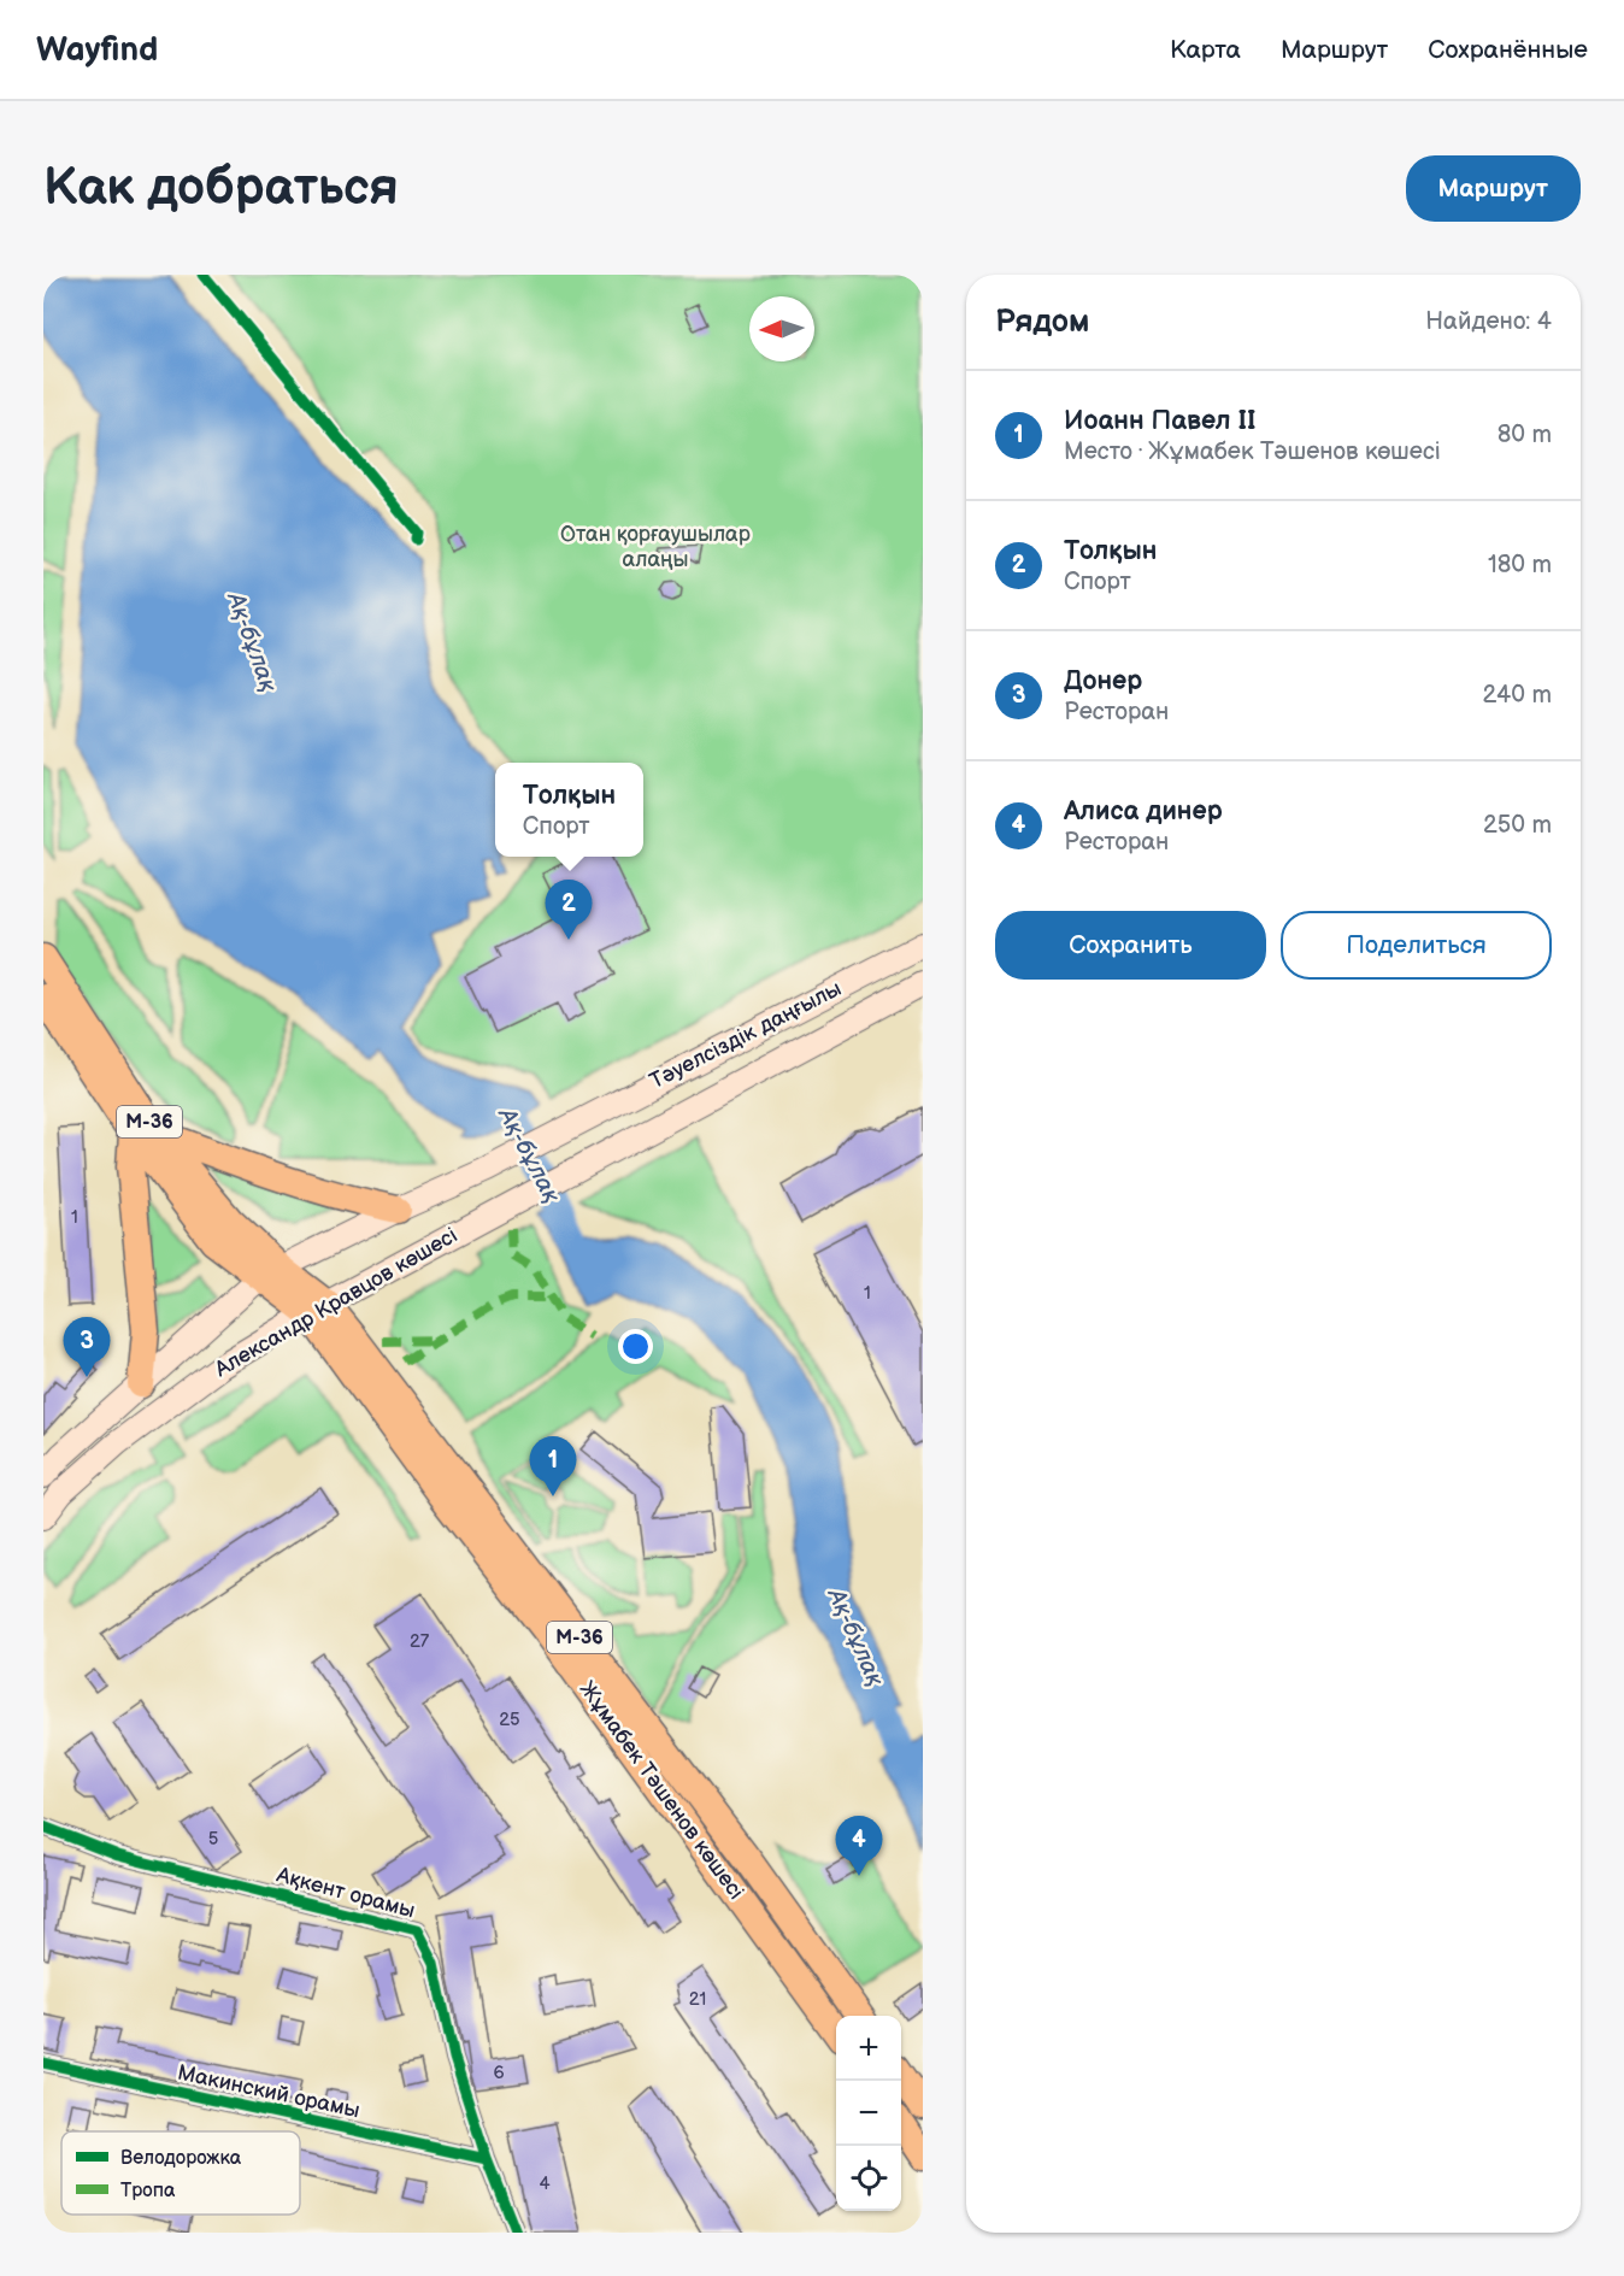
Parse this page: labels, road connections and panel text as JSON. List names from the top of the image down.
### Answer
{
  "streets": {
    "main road": [
      "Тәуелсіздік даңғылы",
      "M-36",
      "Александр Кравцов көшесі",
      "Жұмабек Тәшенов көшесі"
    ],
    "street": ["Ақкент орамы", "Макинский орамы"]
  },
  "crossings": [
    ["Тәуелсіздік даңғылы", "Александр Кравцов көшесі"],
    ["M-36", "Александр Кравцов көшесі"],
    ["M-36", "Жұмабек Тәшенов көшесі"],
    ["Александр Кравцов көшесі", "Жұмабек Тәшенов көшесі"],
    ["Ақкент орамы", "Макинский орамы"]
  ],
  "water": ["Ақ-бұлақ"],
  "parks": ["Отан қорғаушылар алаңы"],
  "house_numbers": [
    "1",
    "1",
    "27",
    "25",
    "5",
    "21",
    "6",
    "4"
  ],
  "legend": ["Велодорожка", "Тропа"],
  "north": "left",
  "page": {
    "header": "Wayfind",
    "nav": ["Карта", "Маршрут", "Сохранённые"],
    "buttons": [
      "Маршрут",
      ["Сохранить", "Поделиться"]
    ],
    "title": "Как добраться",
    "heading": ["Рядом", "Найдено: 4"],
    "list": [
      {
        "mark": "1",
        "name": "Иоанн Павел II",
        "note": "Место · Жұмабек Тәшенов көшесі",
        "value": "80 m"
      },
      {
        "mark": "2",
        "name": "Толқын",
        "note": "Спорт",
        "value": "180 m"
      },
      {
        "mark": "3",
        "name": "Донер",
        "note": "Ресторан",
        "value": "240 m"
      },
      {
        "mark": "4",
        "name": "Алиса динер",
        "note": "Ресторан",
        "value": "250 m"
      }
    ],
    "popup": ["Толқын", "Спорт"],
    "pins": [
      "2",
      "3",
      "1",
      "4"
    ],
    "map_buttons": ["+", "−"]
  }
}
